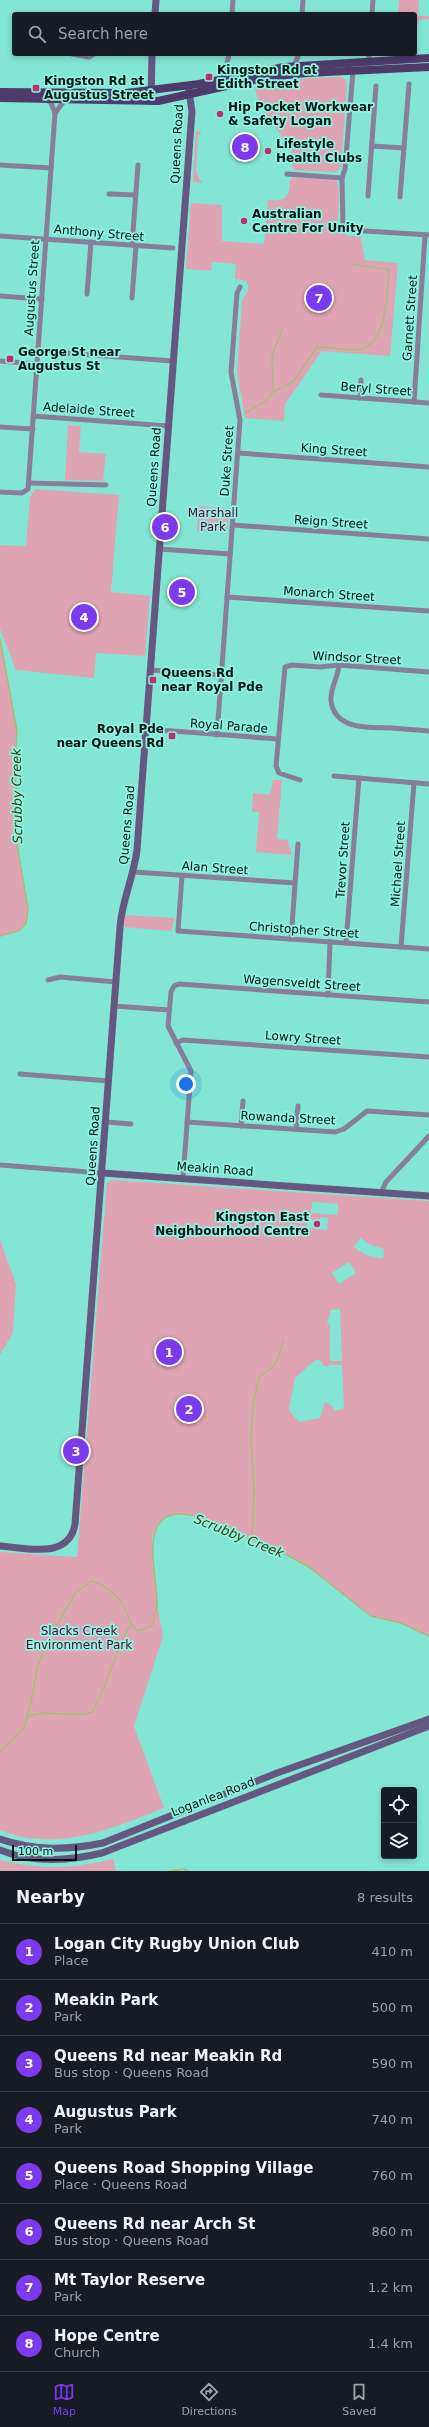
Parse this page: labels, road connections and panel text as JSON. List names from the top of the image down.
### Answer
{
  "streets": {
    "street": [
      "Queens Road",
      "Anthony Street",
      "Augustus Street",
      "Garnett Street",
      "Beryl Street",
      "Adelaide Street",
      "King Street",
      "Duke Street",
      "Reign Street",
      "Monarch Street",
      "Windsor Street",
      "Royal Parade",
      "Trevor Street",
      "Michael Street",
      "Alan Street",
      "Christopher Street",
      "Wagensveldt Street",
      "Lowry Street",
      "Rowanda Street",
      "Meakin Road",
      "Loganlea Road"
    ]
  },
  "crossings": [
    ["Queens Road", "Adelaide Street"],
    ["Queens Road", "Royal Parade"],
    ["Queens Road", "Alan Street"],
    ["Queens Road", "Meakin Road"],
    ["Anthony Street", "Augustus Street"],
    ["Augustus Street", "Adelaide Street"],
    ["Garnett Street", "Beryl Street"],
    ["King Street", "Duke Street"],
    ["Duke Street", "Reign Street"],
    ["Duke Street", "Monarch Street"],
    ["Duke Street", "Royal Parade"],
    ["Windsor Street", "Royal Parade"],
    ["Trevor Street", "Christopher Street"],
    ["Michael Street", "Christopher Street"],
    ["Alan Street", "Christopher Street"]
  ],
  "water": ["Scrubby Creek"],
  "parks": ["Marshall Park", "Slacks Creek Environment Park"],
  "places": {
    "transit": [
      "Kingston Rd at Edith Street",
      "Kingston Rd at Augustus Street",
      "George St near Augustus St",
      "Queens Rd near Royal Pde",
      "Royal Pde near Queens Rd"
    ],
    "other": [
      "Hip Pocket Workwear & Safety Logan",
      "Lifestyle Health Clubs",
      "Australian Centre For Unity",
      "Kingston East Neighbourhood Centre"
    ]
  },
  "scale_bar": "100 m",
  "page": {
    "search": "Search here",
    "pins": [
      "8",
      "7",
      "6",
      "5",
      "4",
      "1",
      "2",
      "3"
    ],
    "scale": "100 m",
    "heading": ["Nearby", "8 results"],
    "list": [
      {
        "mark": "1",
        "name": "Logan City Rugby Union Club",
        "note": "Place",
        "value": "410 m"
      },
      {
        "mark": "2",
        "name": "Meakin Park",
        "note": "Park",
        "value": "500 m"
      },
      {
        "mark": "3",
        "name": "Queens Rd near Meakin Rd",
        "note": "Bus stop · Queens Road",
        "value": "590 m"
      },
      {
        "mark": "4",
        "name": "Augustus Park",
        "note": "Park",
        "value": "740 m"
      },
      {
        "mark": "5",
        "name": "Queens Road Shopping Village",
        "note": "Place · Queens Road",
        "value": "760 m"
      },
      {
        "mark": "6",
        "name": "Queens Rd near Arch St",
        "note": "Bus stop · Queens Road",
        "value": "860 m"
      },
      {
        "mark": "7",
        "name": "Mt Taylor Reserve",
        "note": "Park",
        "value": "1.2 km"
      },
      {
        "mark": "8",
        "name": "Hope Centre",
        "note": "Church",
        "value": "1.4 km"
      }
    ],
    "nav": ["Map", "Directions", "Saved"]
  }
}
